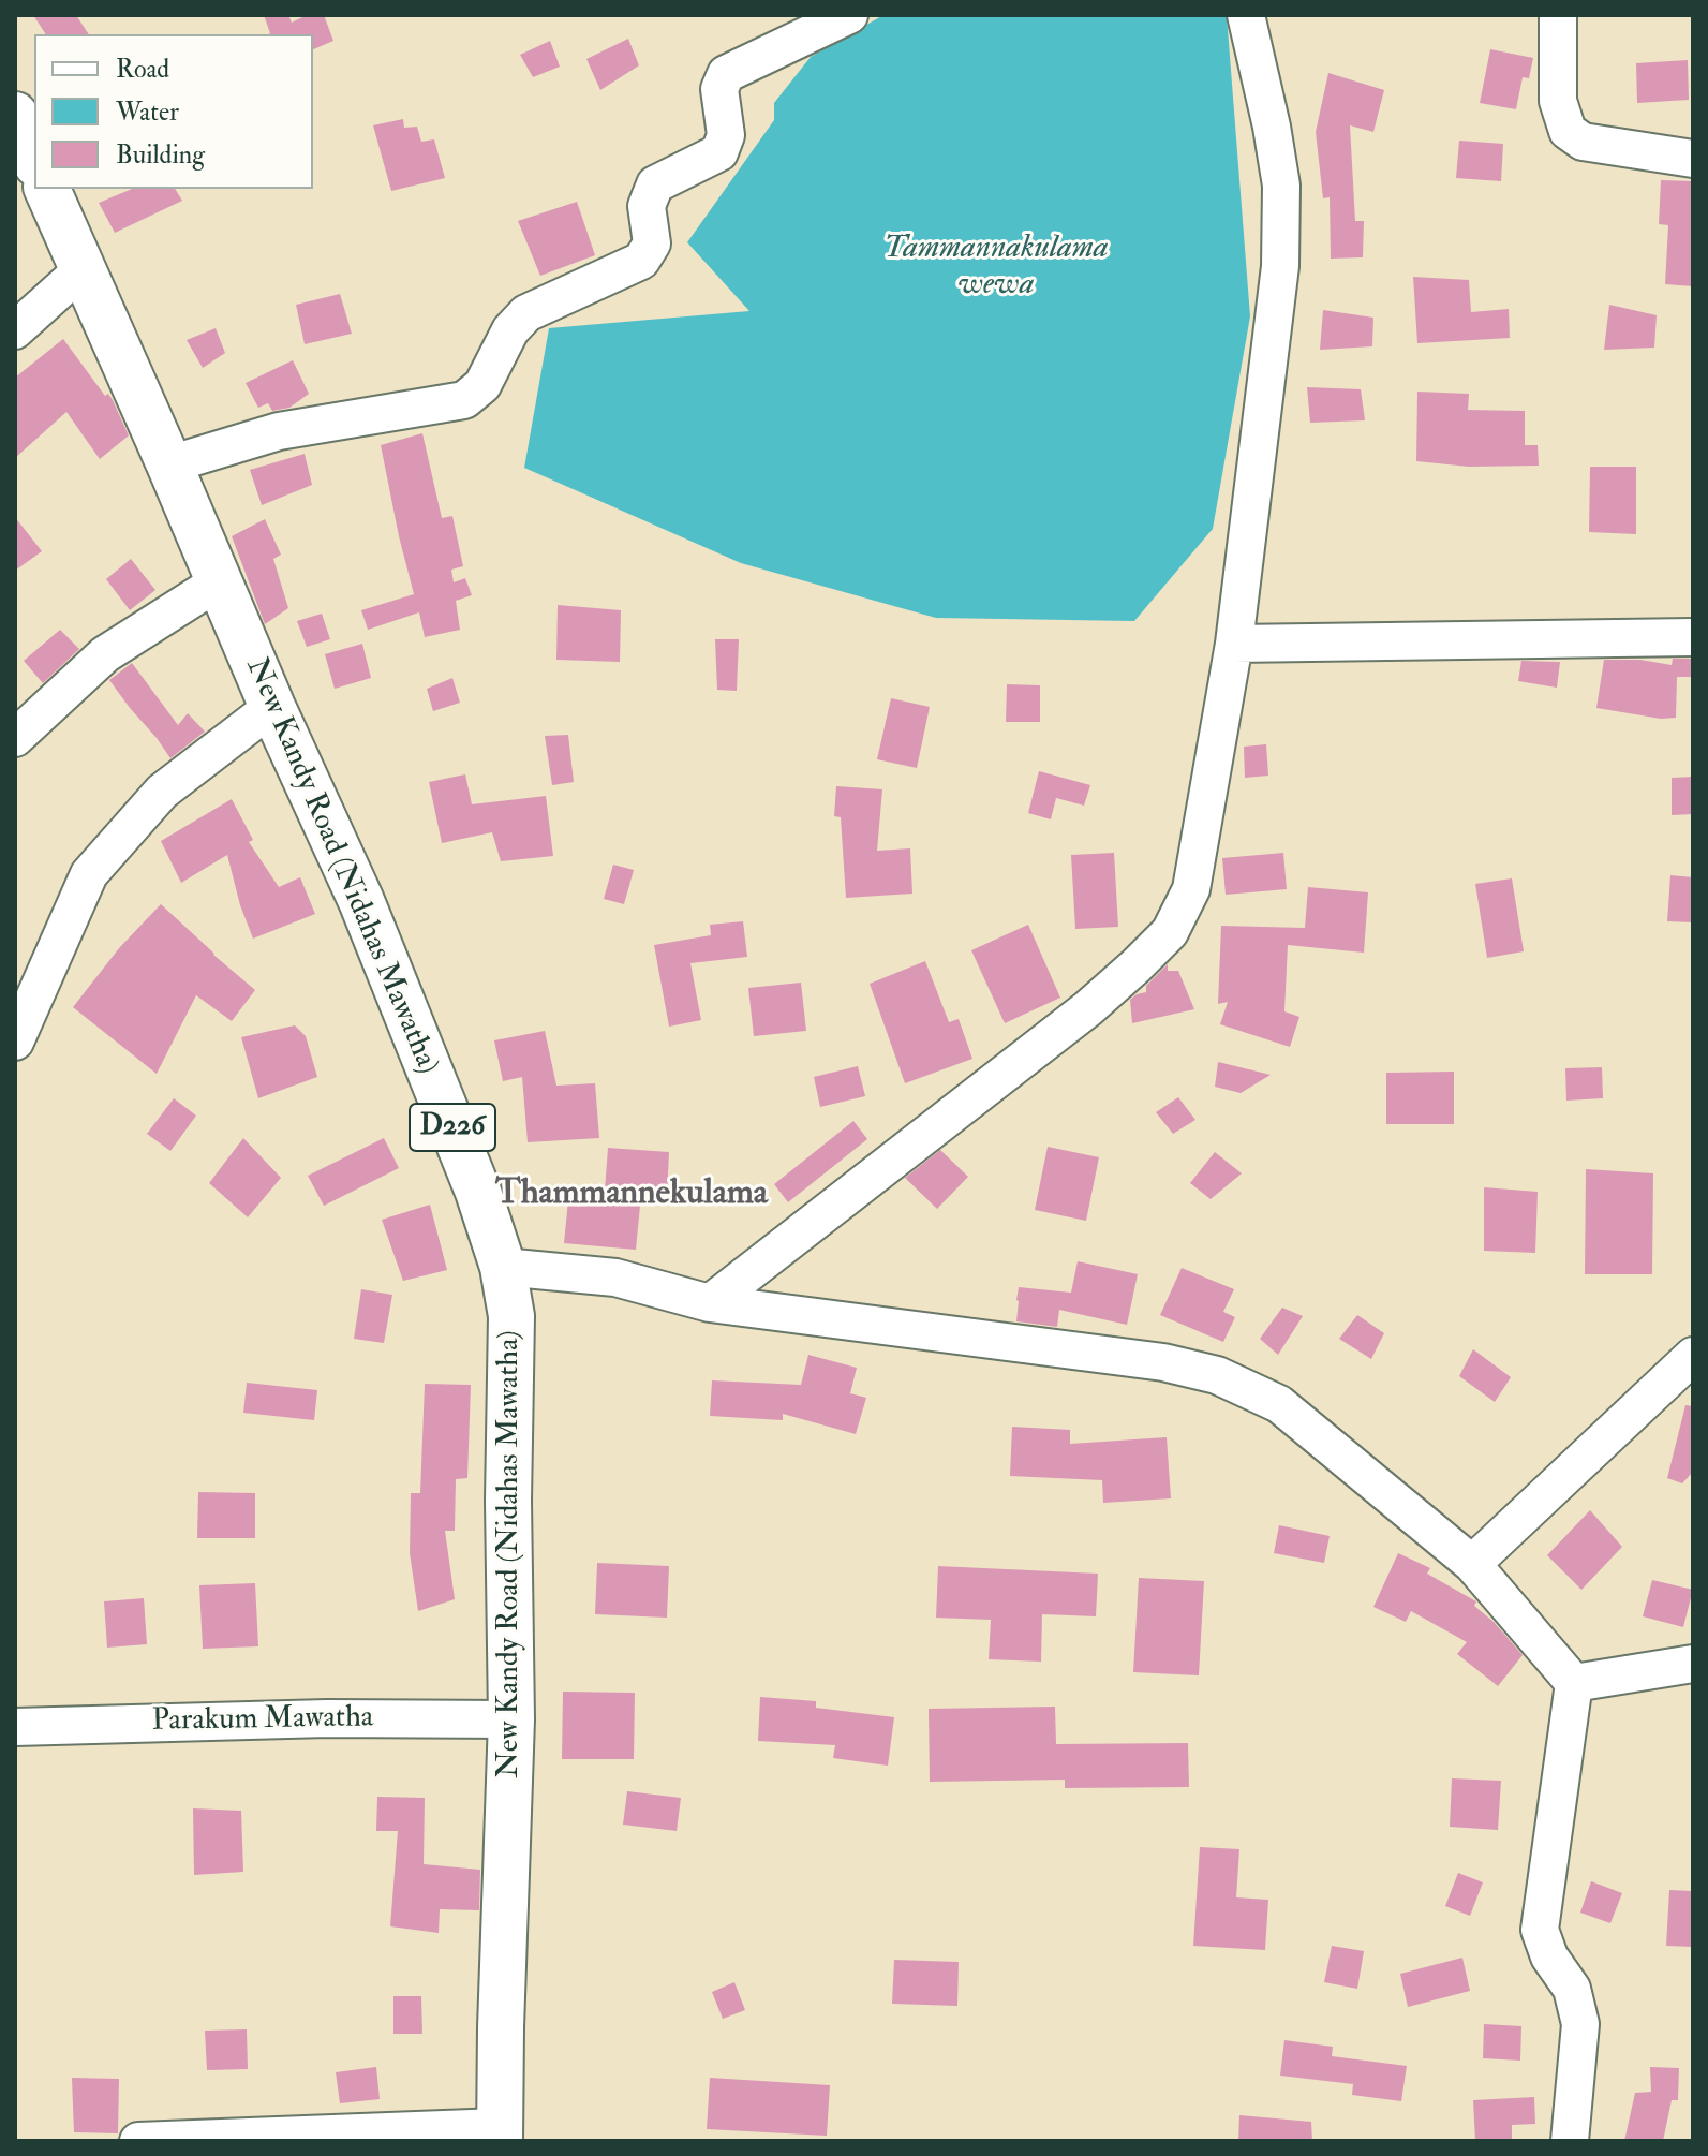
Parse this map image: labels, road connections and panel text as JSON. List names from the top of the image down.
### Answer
{
  "streets": {
    "main road": ["New Kandy Road (Nidahas Mawatha)", "D226"],
    "street": ["Parakum Mawatha"]
  },
  "crossings": [
    ["New Kandy Road (Nidahas Mawatha)", "Parakum Mawatha"]
  ],
  "districts": ["Thammannekulama"],
  "water": ["Tammannakulama wewa"],
  "legend": ["Road", "Water", "Building"]
}
